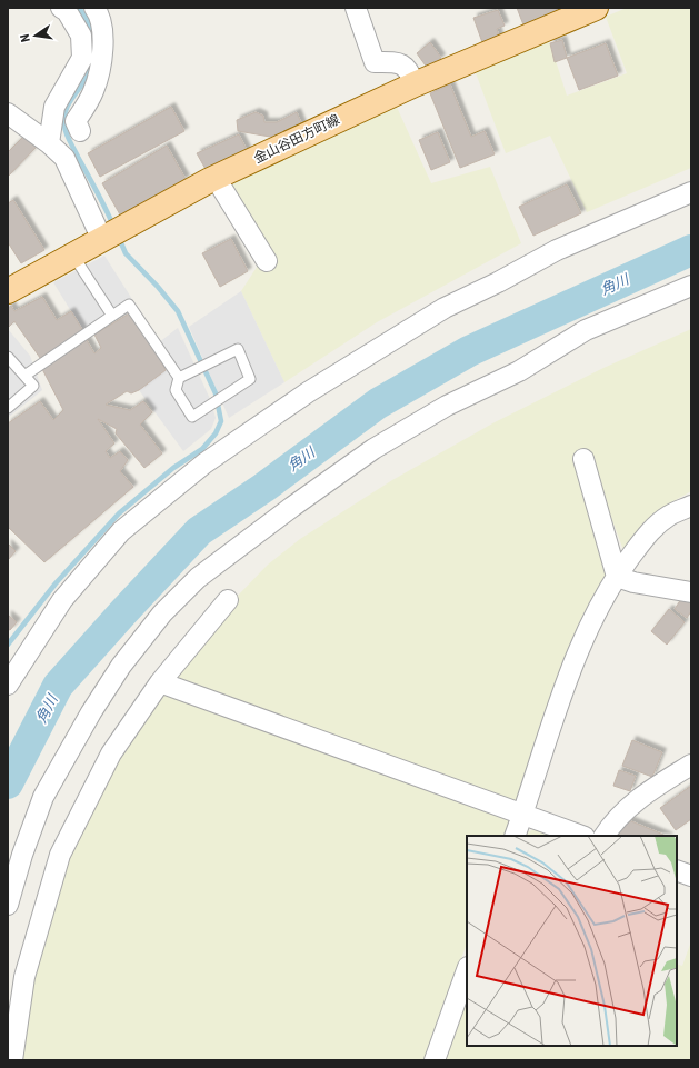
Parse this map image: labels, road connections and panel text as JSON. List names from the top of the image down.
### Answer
{
  "streets": {
    "main road": ["金山谷田方町線"]
  },
  "water": ["角川"],
  "north": "left"
}
